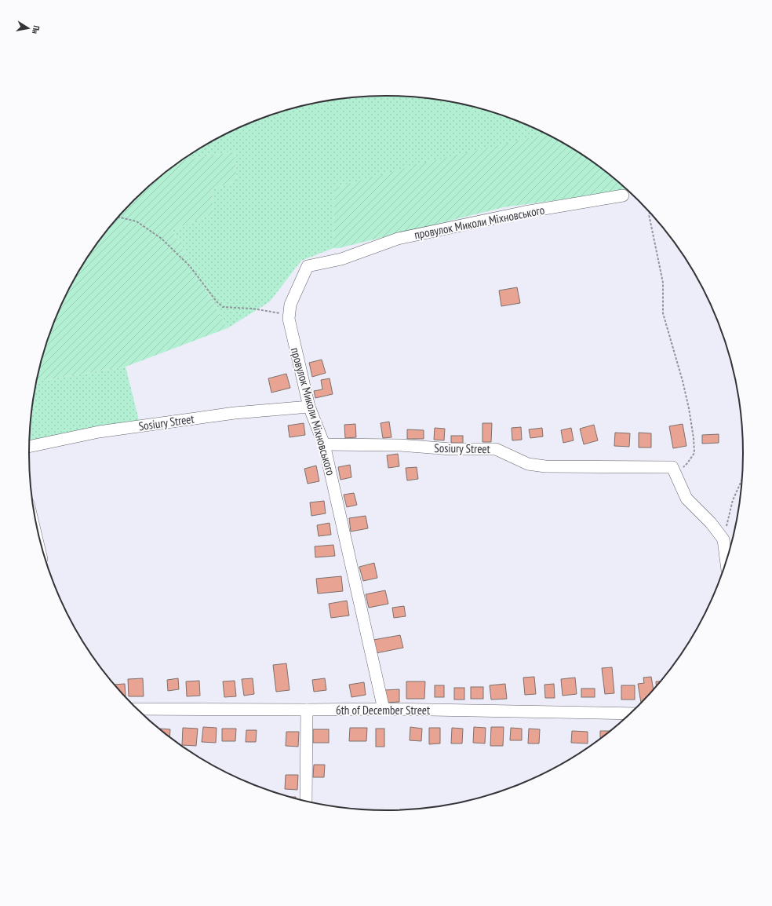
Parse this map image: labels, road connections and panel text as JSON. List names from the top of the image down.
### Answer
{
  "streets": {
    "street": ["провулок Миколи Міхновського", "Sosiury Street", "6th of December Street"]
  },
  "crossings": [
    ["провулок Миколи Міхновського", "Sosiury Street"],
    ["провулок Миколи Міхновського", "6th of December Street"]
  ],
  "north": "right"
}
